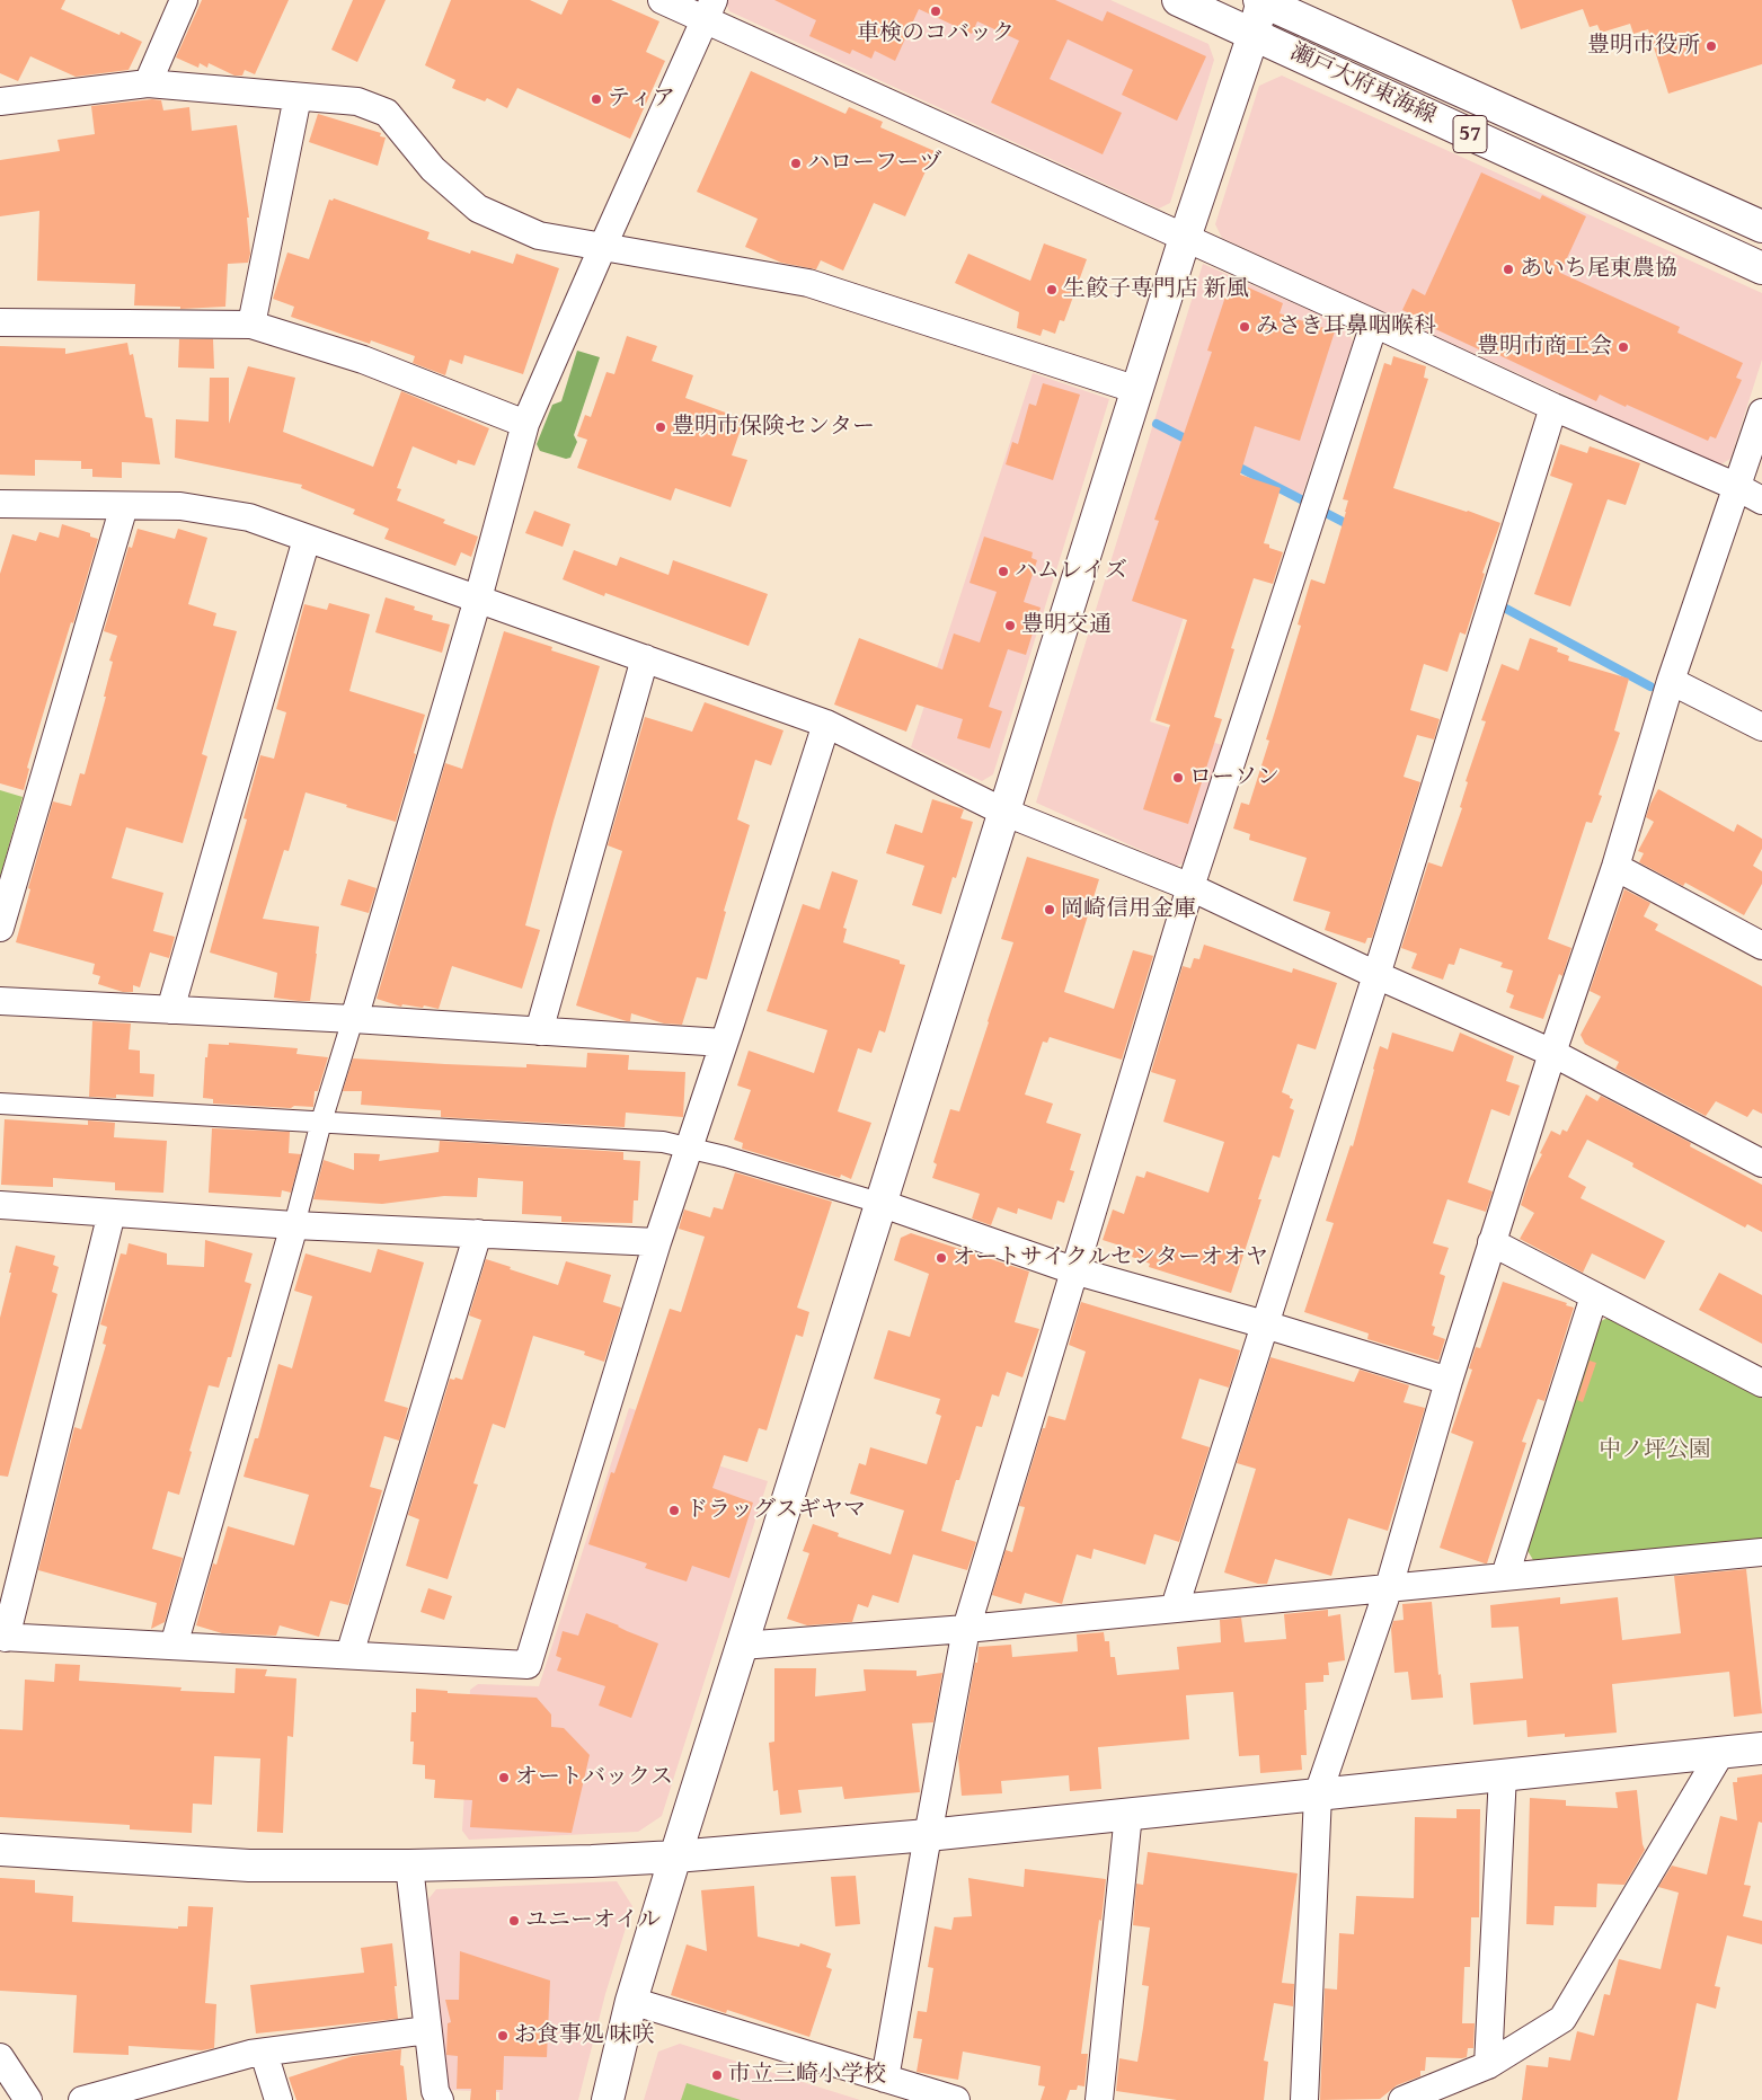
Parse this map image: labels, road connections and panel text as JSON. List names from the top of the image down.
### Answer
{
  "streets": {
    "street": ["瀬戸大府東海線", "57"]
  },
  "parks": ["中ノ坪公園"],
  "places": [
    "車検のコバック",
    "豊明市役所",
    "ティア",
    "ハローフーヅ",
    "あいち尾東農協",
    "生餃子専門店 新風",
    "みさき耳鼻咽喉科",
    "豊明市商工会",
    "豊明市保険センター",
    "ハムレイズ",
    "豊明交通",
    "ローソン",
    "岡崎信用金庫",
    "オートサイクルセンターオオヤ",
    "ドラッグスギヤマ",
    "オートバックス",
    "ユニーオイル",
    "お食事処 味咲",
    "市立三崎小学校"
  ]
}
